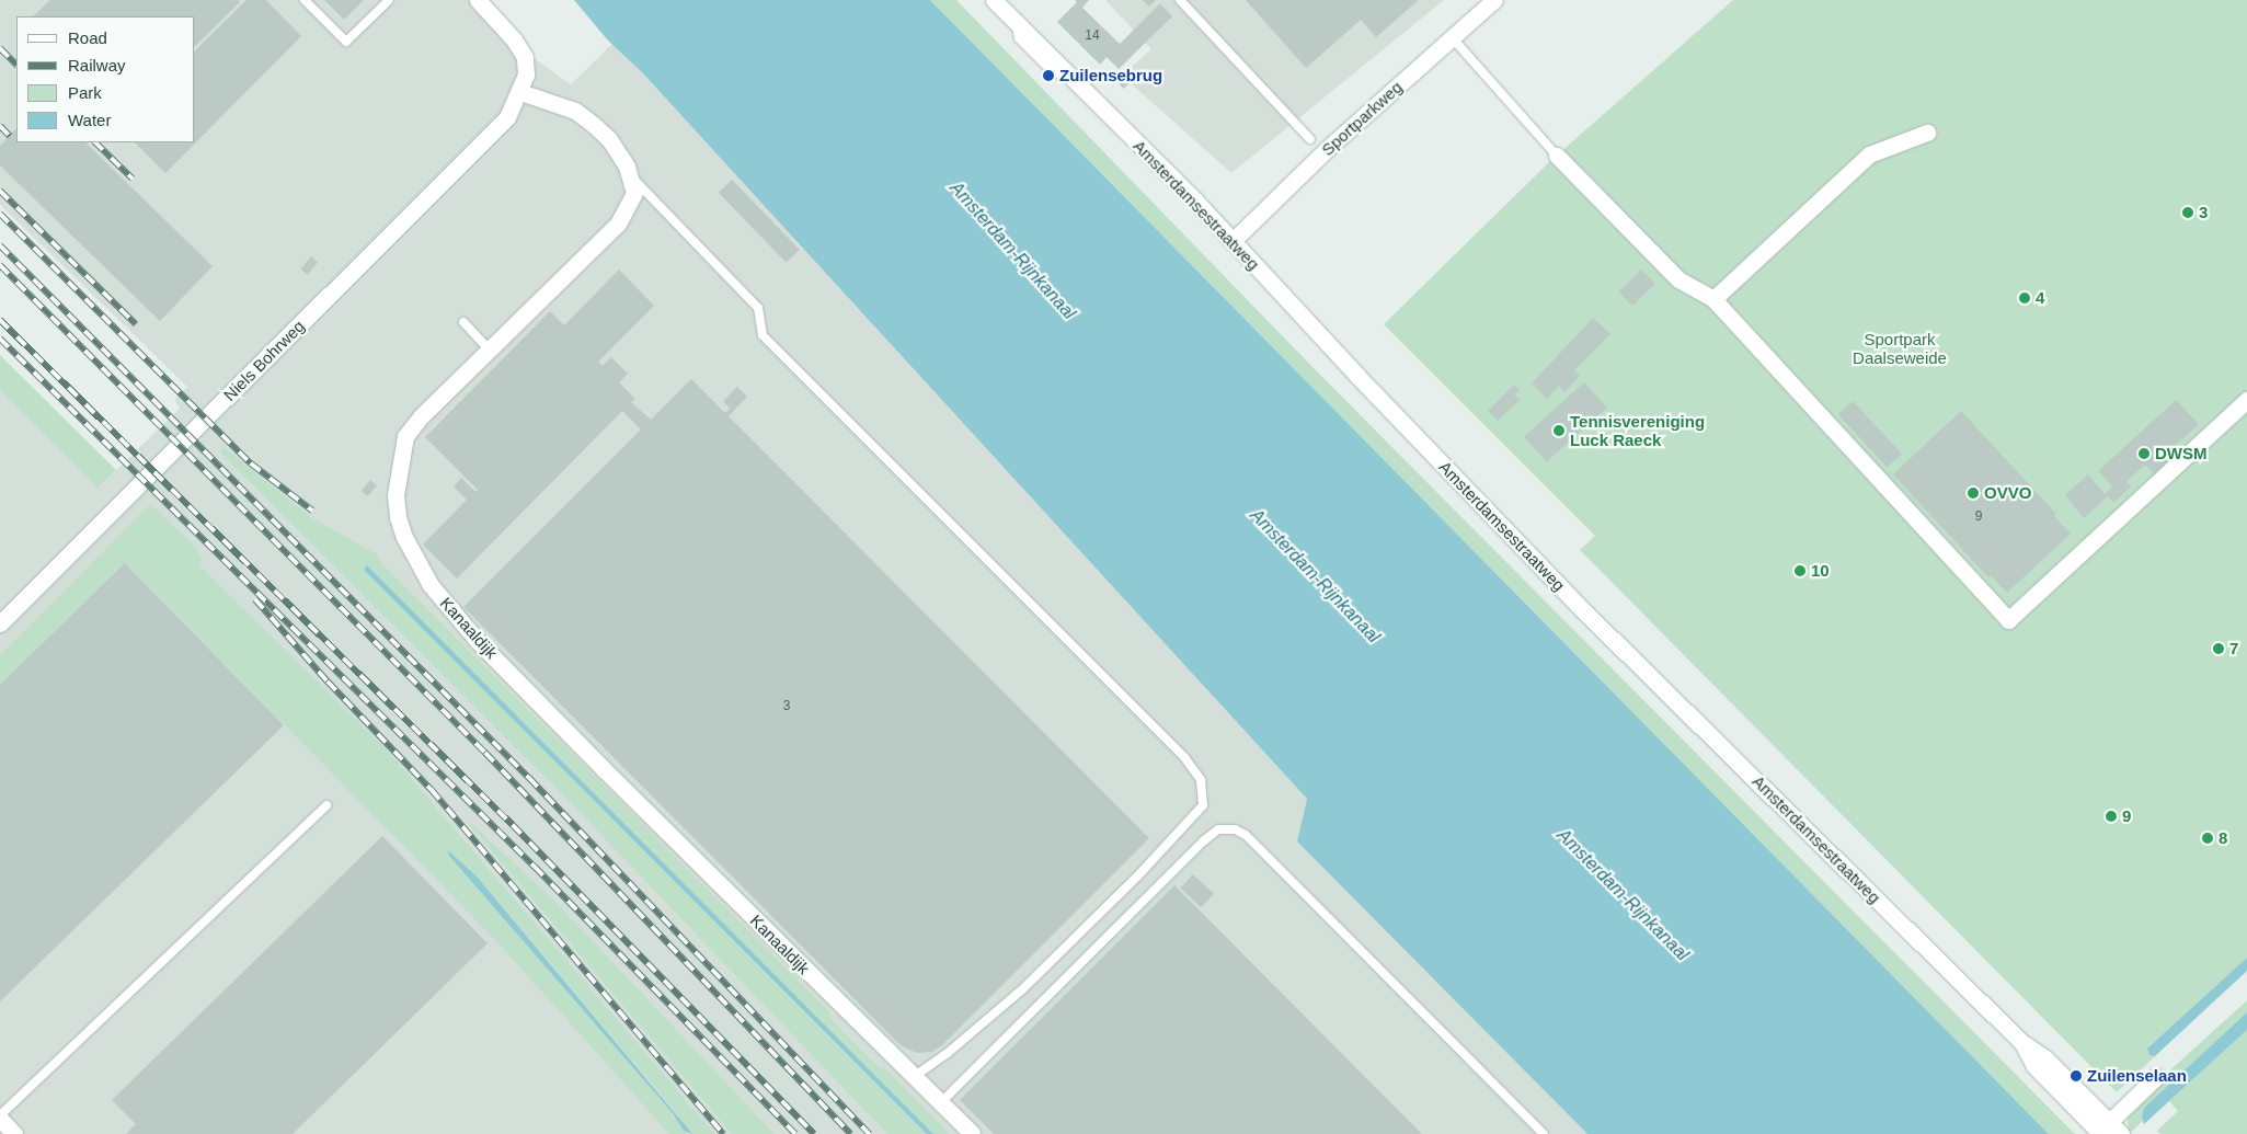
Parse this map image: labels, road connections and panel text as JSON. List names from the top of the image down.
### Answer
{
  "streets": {
    "street": [
      "Sportparkweg",
      "Amsterdamsestraatweg",
      "Niels Bohrweg",
      "Kanaaldijk"
    ]
  },
  "crossings": [
    ["Sportparkweg", "Amsterdamsestraatweg"],
    ["Niels Bohrweg", "Kanaaldijk"]
  ],
  "water": ["Amsterdam-Rijnkanaal"],
  "parks": ["Sportpark Daalseweide"],
  "places": [
    "Zuilensebrug",
    "3",
    "4",
    "Tennisvereniging Luck Raeck",
    "DWSM",
    "OVVO",
    "10",
    "7",
    "9",
    "8",
    "Zuilenselaan"
  ],
  "house_numbers": ["14", "9", "3"],
  "legend": [
    "Road",
    "Railway",
    "Park",
    "Water"
  ]
}
